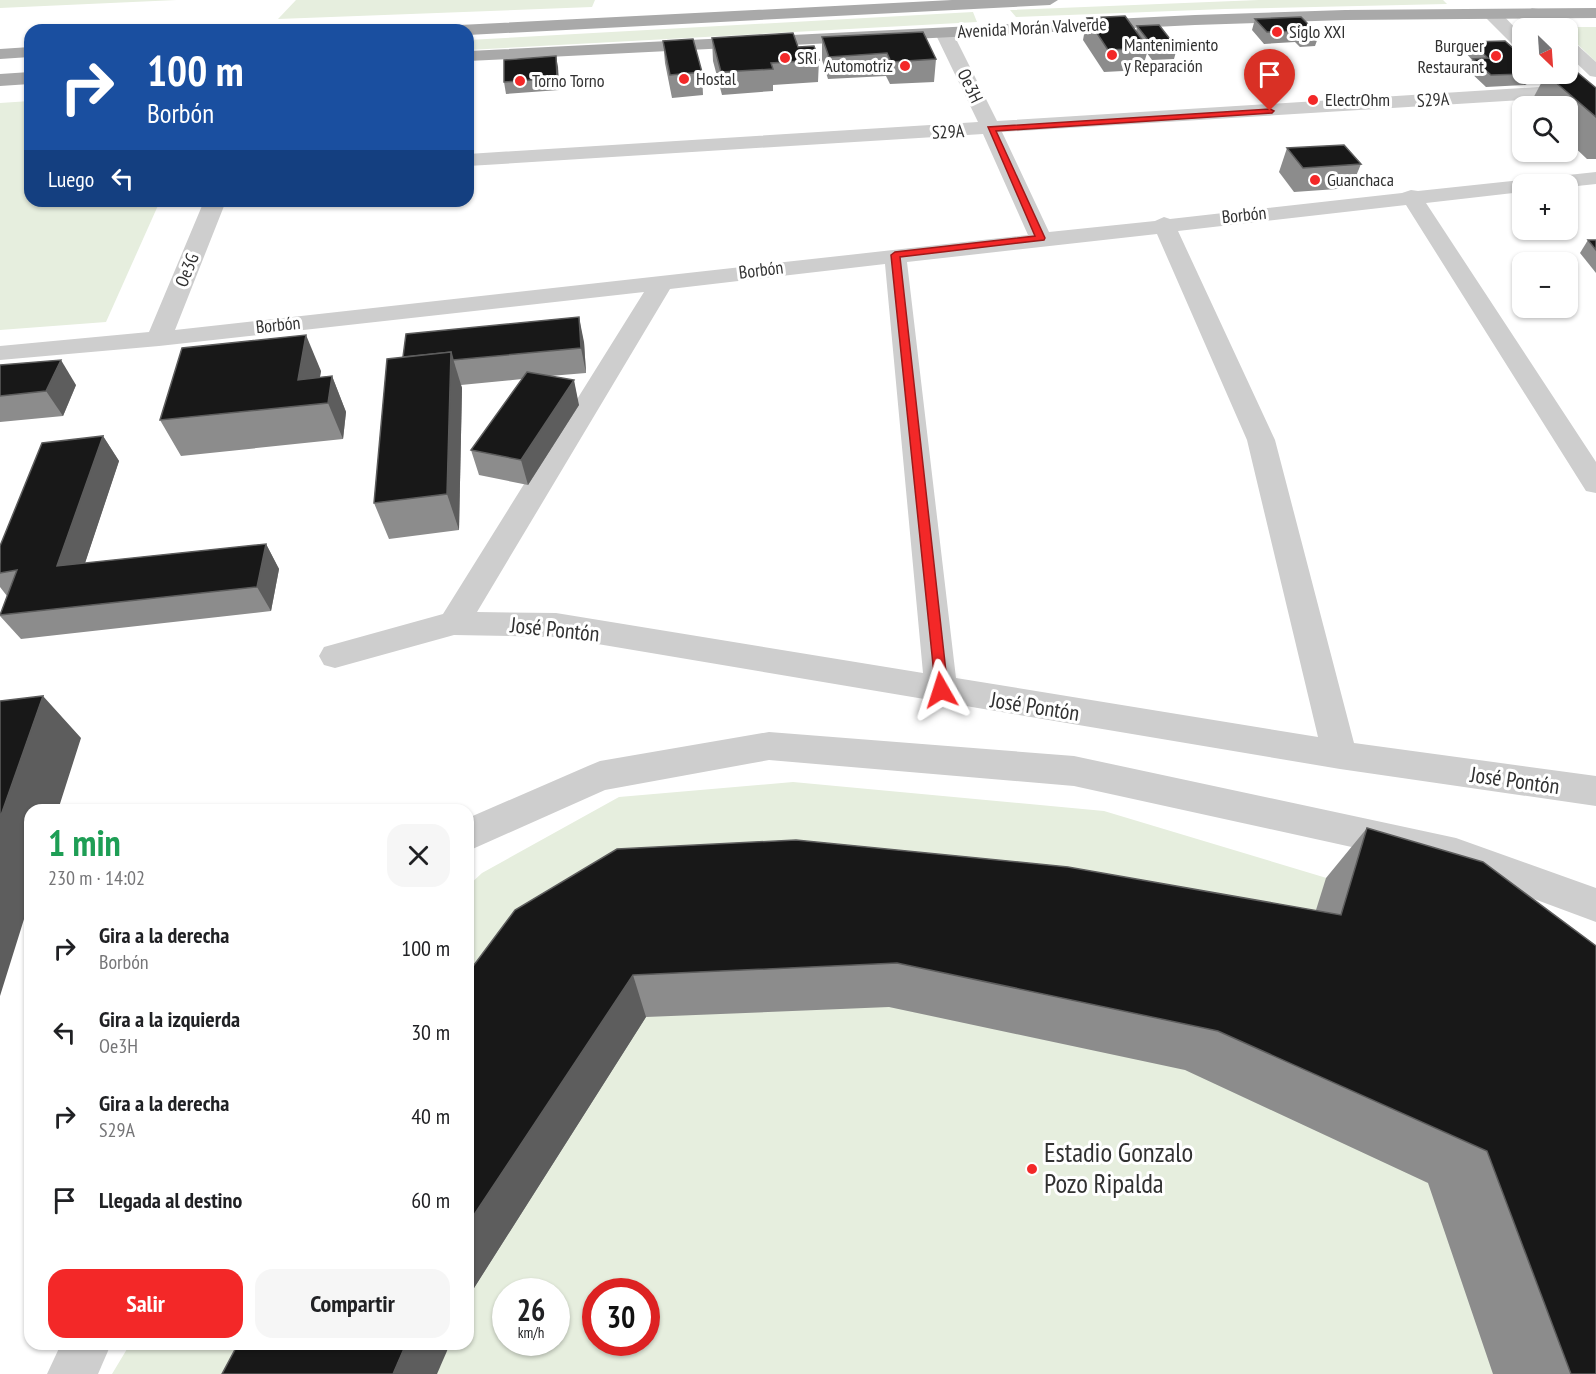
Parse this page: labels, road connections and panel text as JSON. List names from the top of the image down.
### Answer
{
  "streets": {
    "main road": ["Avenida Morán Valverde"],
    "street": [
      "Oe3H",
      "S29A",
      "Borbón",
      "Oe3G",
      "José Pontón"
    ]
  },
  "crossings": [
    ["Avenida Morán Valverde", "Oe3H"],
    ["Oe3H", "S29A"],
    ["Oe3H", "Borbón"],
    ["Borbón", "Oe3G"]
  ],
  "places": [
    "Siglo XXI",
    "Mantenimiento y Reparación",
    "Burguer Restaurant",
    "SRI",
    "Automotriz",
    "Hostal",
    "Torno Torno",
    "ElectrOhm",
    "Guanchaca",
    "Estadio Gonzalo Pozo Ripalda"
  ],
  "north": "bottom right",
  "page": {
    "map_buttons": ["+", "−"],
    "turn": ["100 m", "Borbón"],
    "then": "Luego",
    "heading": ["1 min", "230 m · 14:02"],
    "list": [
      {
        "name": "Gira a la derecha",
        "note": "Borbón",
        "value": "100 m"
      },
      {
        "name": "Gira a la izquierda",
        "note": "Oe3H",
        "value": "30 m"
      },
      {
        "name": "Gira a la derecha",
        "note": "S29A",
        "value": "40 m"
      },
      {
        "name": "Llegada al destino",
        "value": "60 m"
      }
    ],
    "buttons": ["Salir", "Compartir"],
    "speed": "26 km/h",
    "limit": "30"
  }
}
